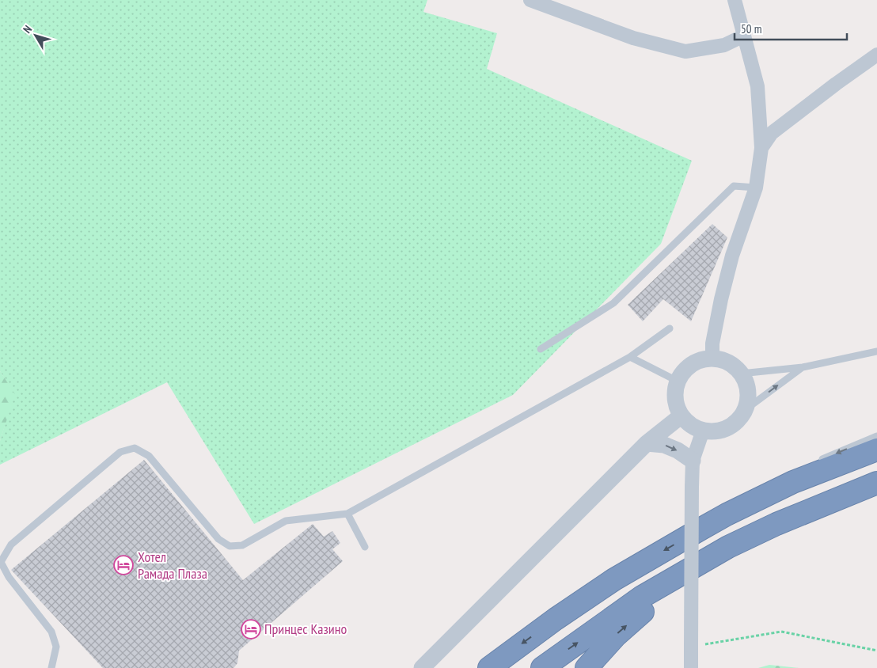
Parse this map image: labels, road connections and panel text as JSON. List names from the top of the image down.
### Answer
{
  "places": {
    "hotel": ["Хотел Рамада Плаза", "Принцес Казино"]
  },
  "scale_bar": "50 m",
  "north": "top left"
}
